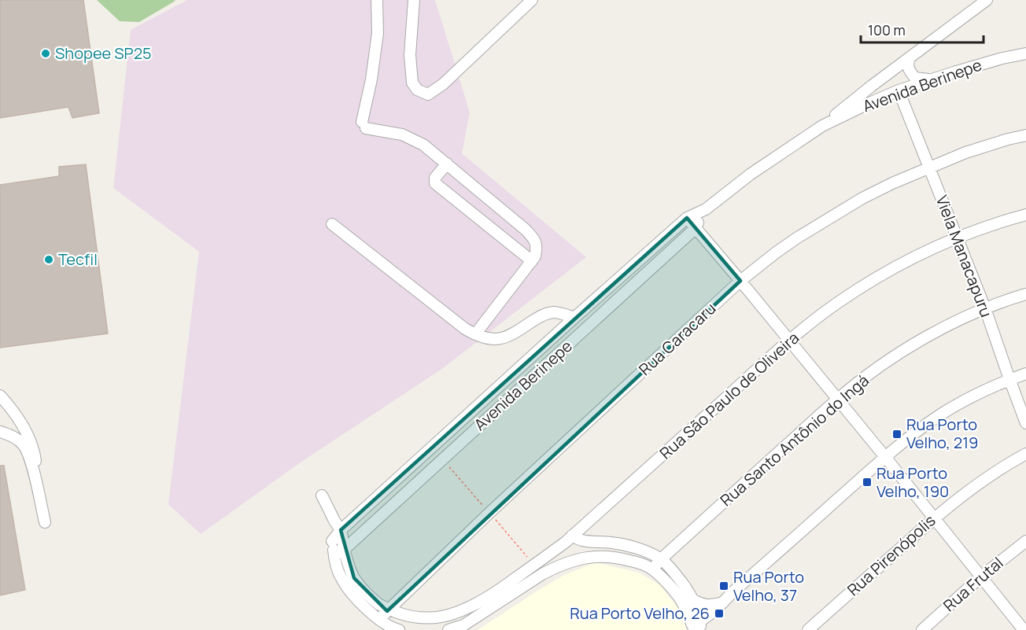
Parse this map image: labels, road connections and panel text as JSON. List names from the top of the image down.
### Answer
{
  "streets": {
    "street": [
      "Avenida Berinepe",
      "Viela Manacapuru",
      "Rua Caracaru",
      "Rua São Paulo de Oliveira",
      "Rua Santo Antônio do Ingá",
      "Rua Pirenópolis",
      "Rua Frutal"
    ]
  },
  "crossings": [
    ["Avenida Berinepe", "Viela Manacapuru"],
    ["Viela Manacapuru", "Rua Caracaru"],
    ["Viela Manacapuru", "Rua São Paulo de Oliveira"],
    ["Viela Manacapuru", "Rua Santo Antônio do Ingá"]
  ],
  "places": {
    "other": ["Shopee SP25", "Tecfil"],
    "transit": [
      "Rua Porto Velho, 219",
      "Rua Porto Velho, 190",
      "Rua Porto Velho, 37",
      "Rua Porto Velho, 26"
    ]
  },
  "scale_bar": "100 m"
}
